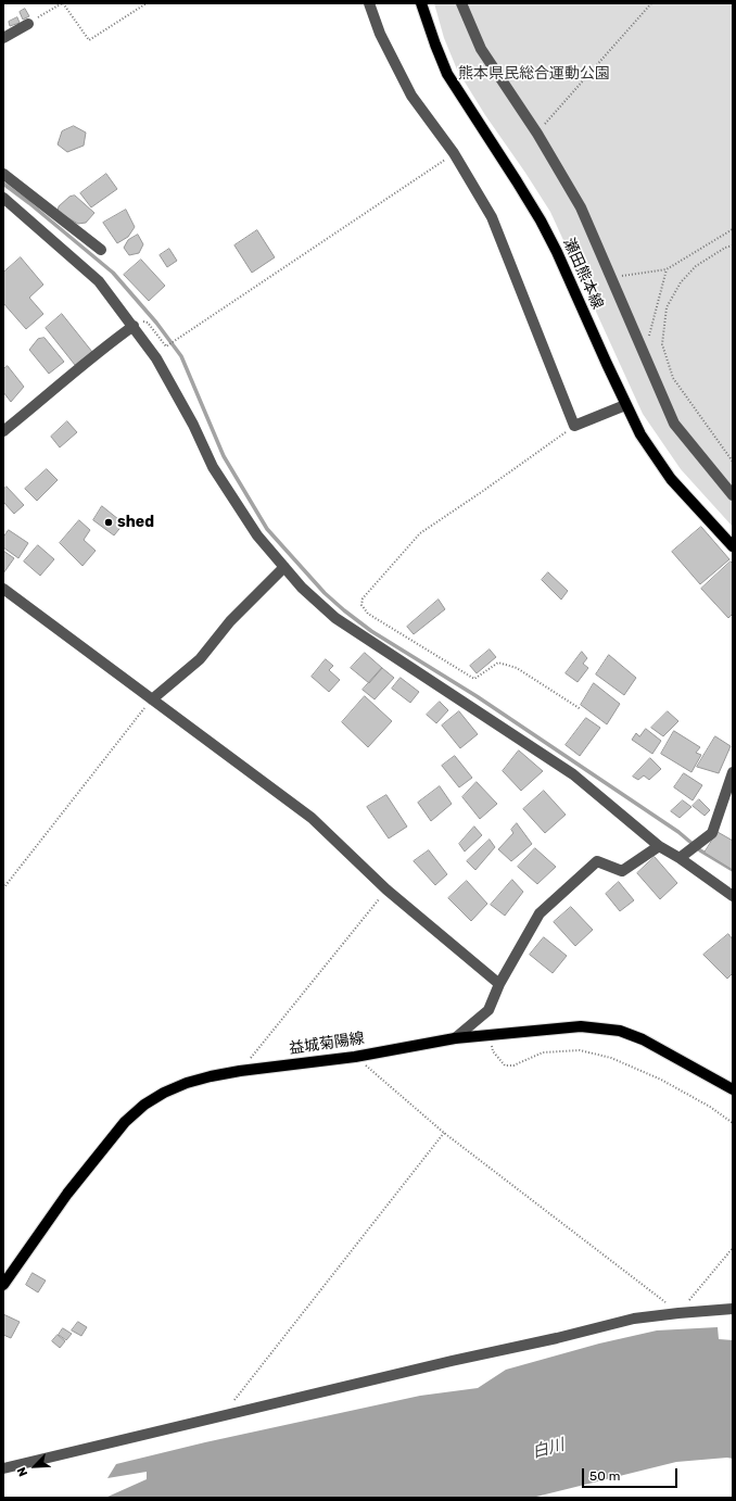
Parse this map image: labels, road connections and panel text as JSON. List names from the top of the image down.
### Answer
{
  "streets": {
    "main road": ["瀬田熊本線", "益城菊陽線"]
  },
  "water": ["白川"],
  "parks": ["熊本県民総合運動公園"],
  "places": ["shed"],
  "scale_bar": "50 m",
  "north": "bottom left"
}
